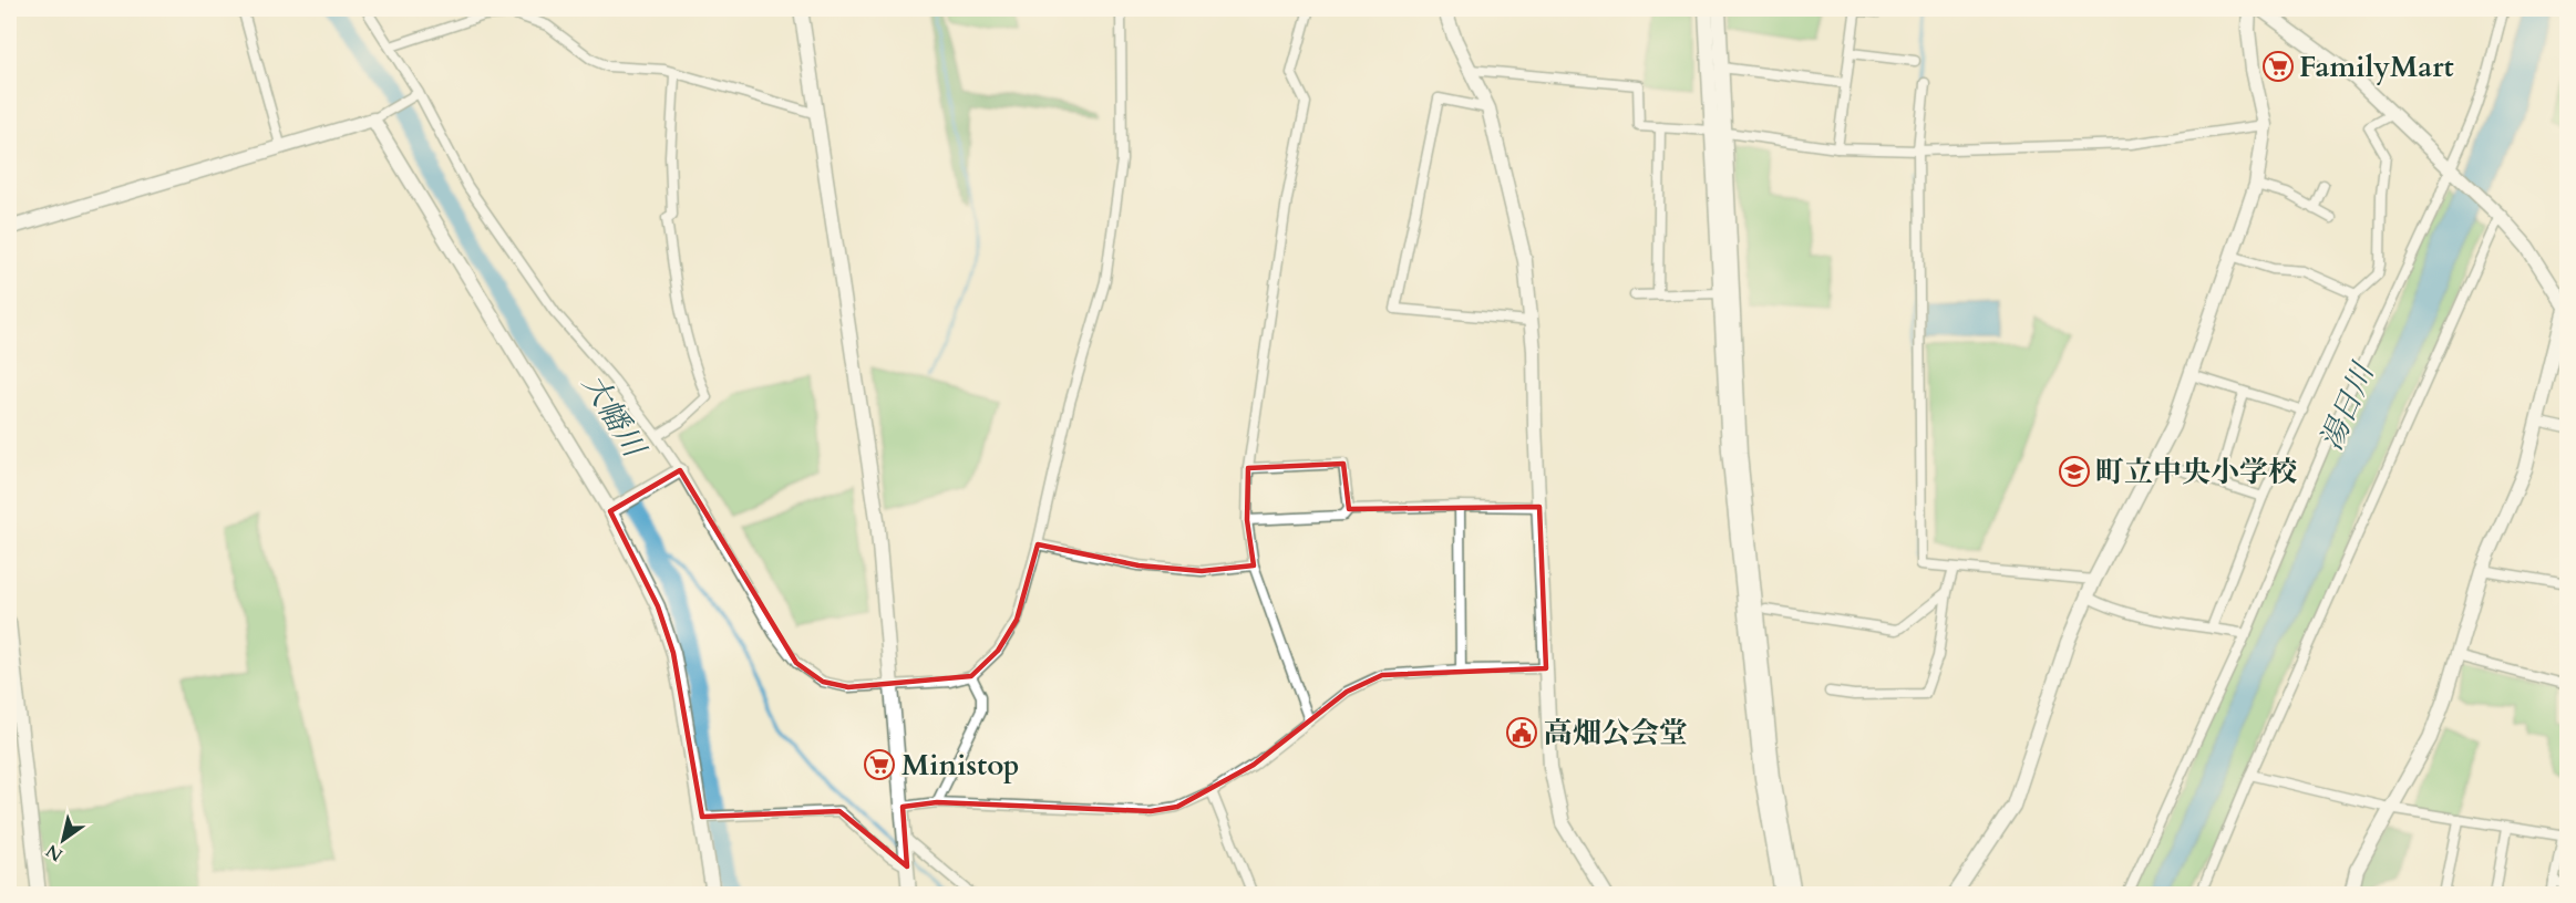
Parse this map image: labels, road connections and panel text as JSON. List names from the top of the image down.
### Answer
{
  "water": ["湯日川", "大幡川"],
  "places": {
    "supermarket": ["FamilyMart", "Ministop"],
    "school or university": ["町立中央小学校"],
    "public building": ["高畑公会堂"]
  },
  "north": "bottom left"
}
